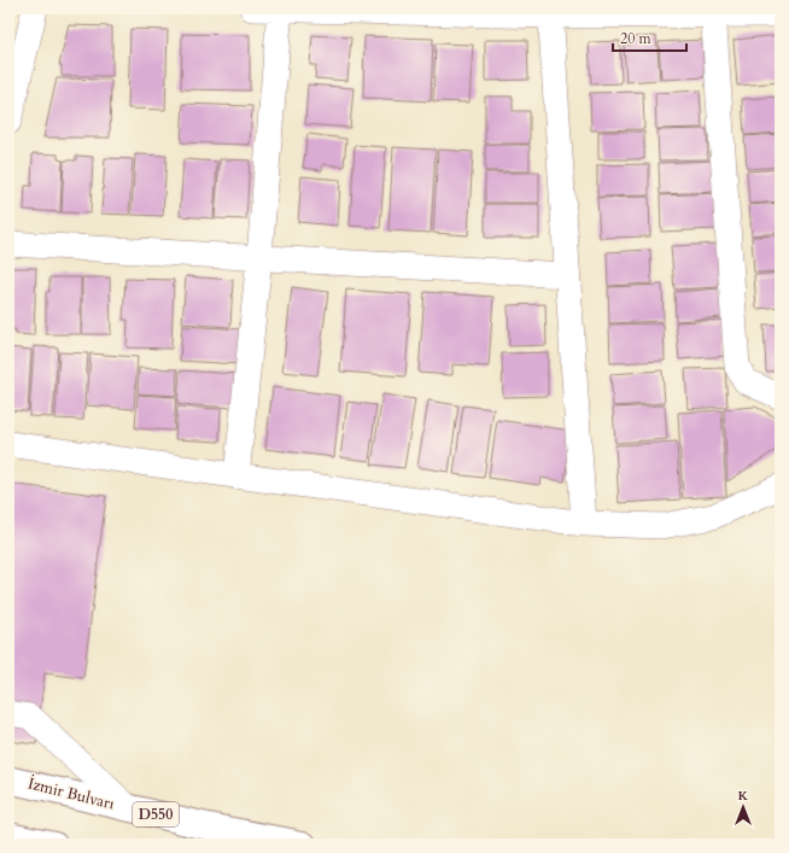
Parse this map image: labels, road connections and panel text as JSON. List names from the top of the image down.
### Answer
{
  "streets": {
    "highway": ["İzmir Bulvarı", "D550"]
  },
  "scale_bar": "20 m",
  "north": "top"
}
